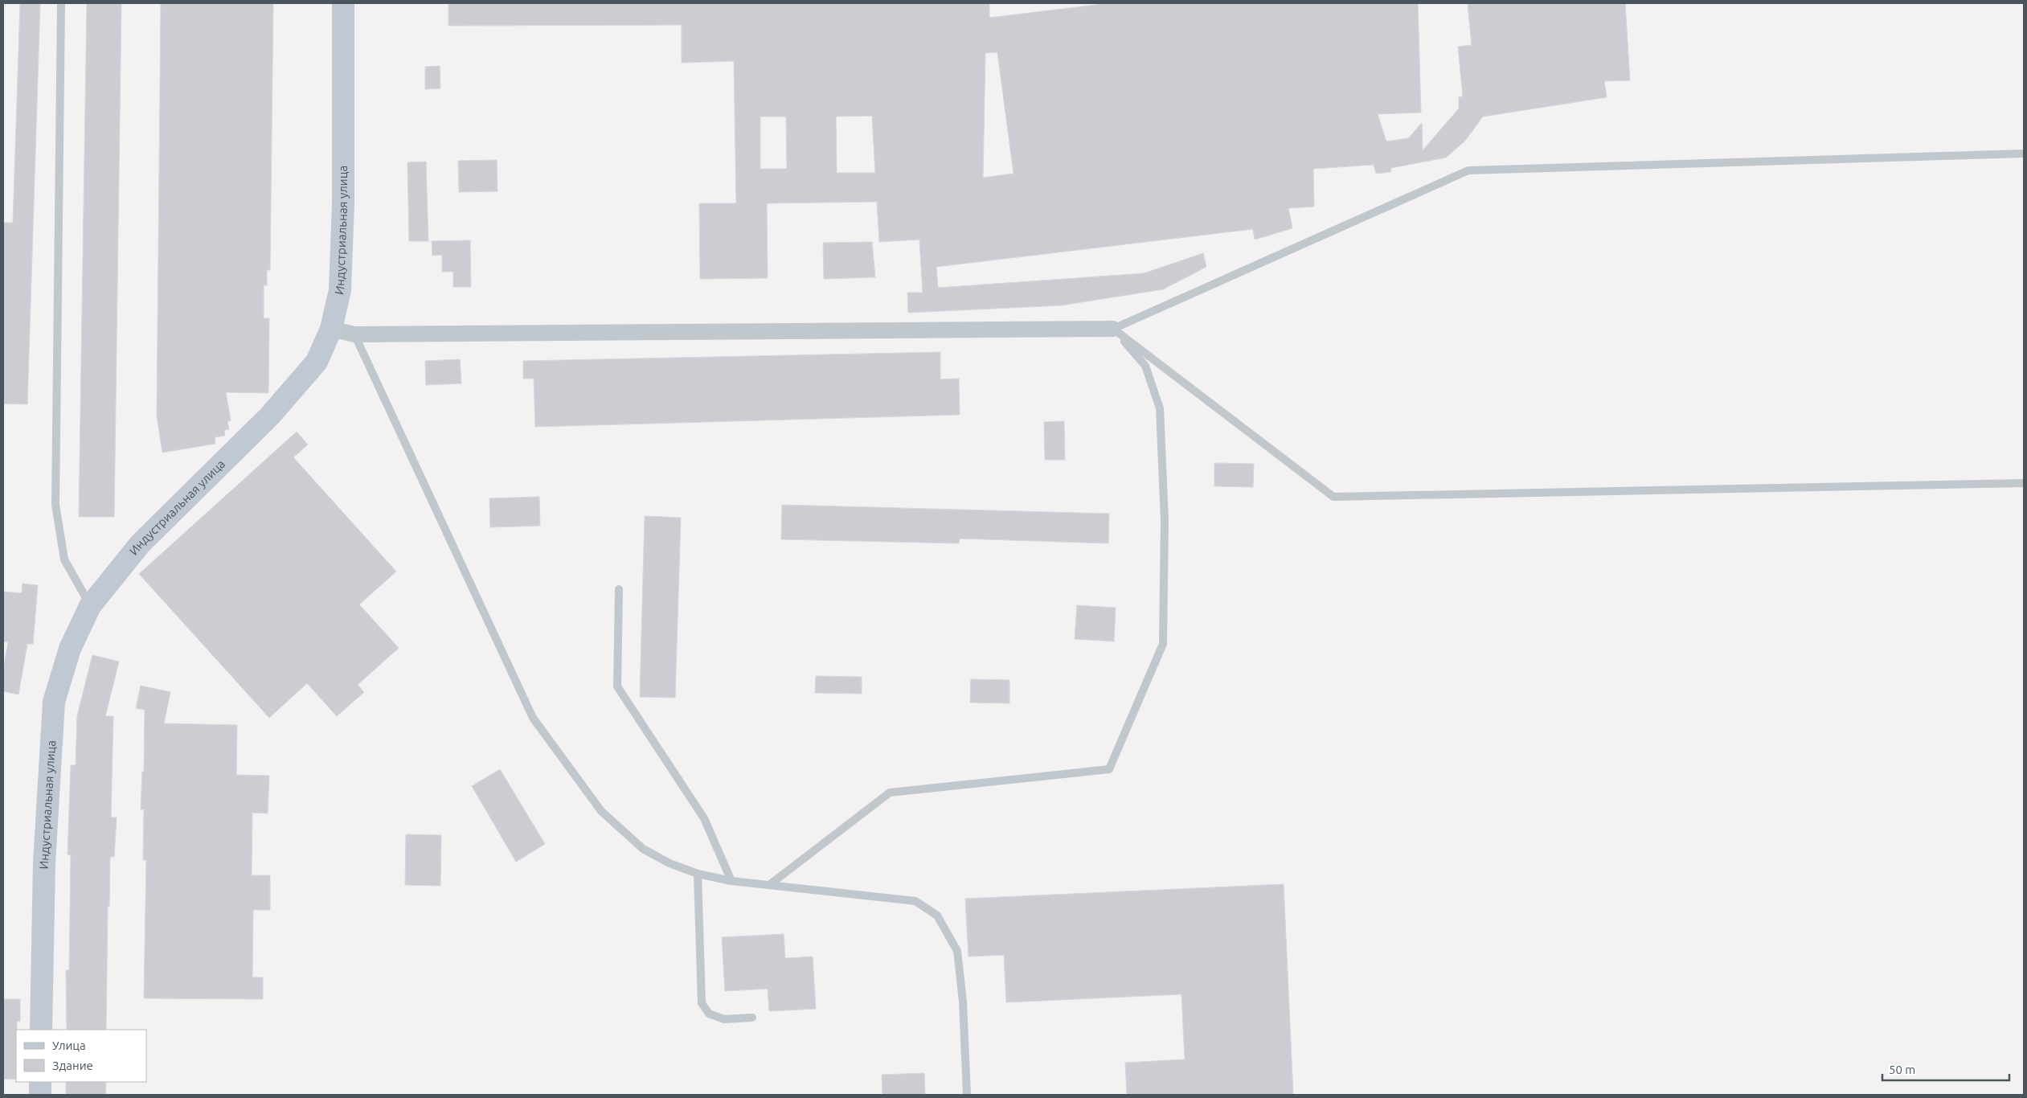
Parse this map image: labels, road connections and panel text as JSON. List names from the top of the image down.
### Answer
{
  "streets": {
    "street": ["Индустриальная улица"]
  },
  "legend": ["Улица", "Здание"],
  "scale_bar": "50 m"
}
